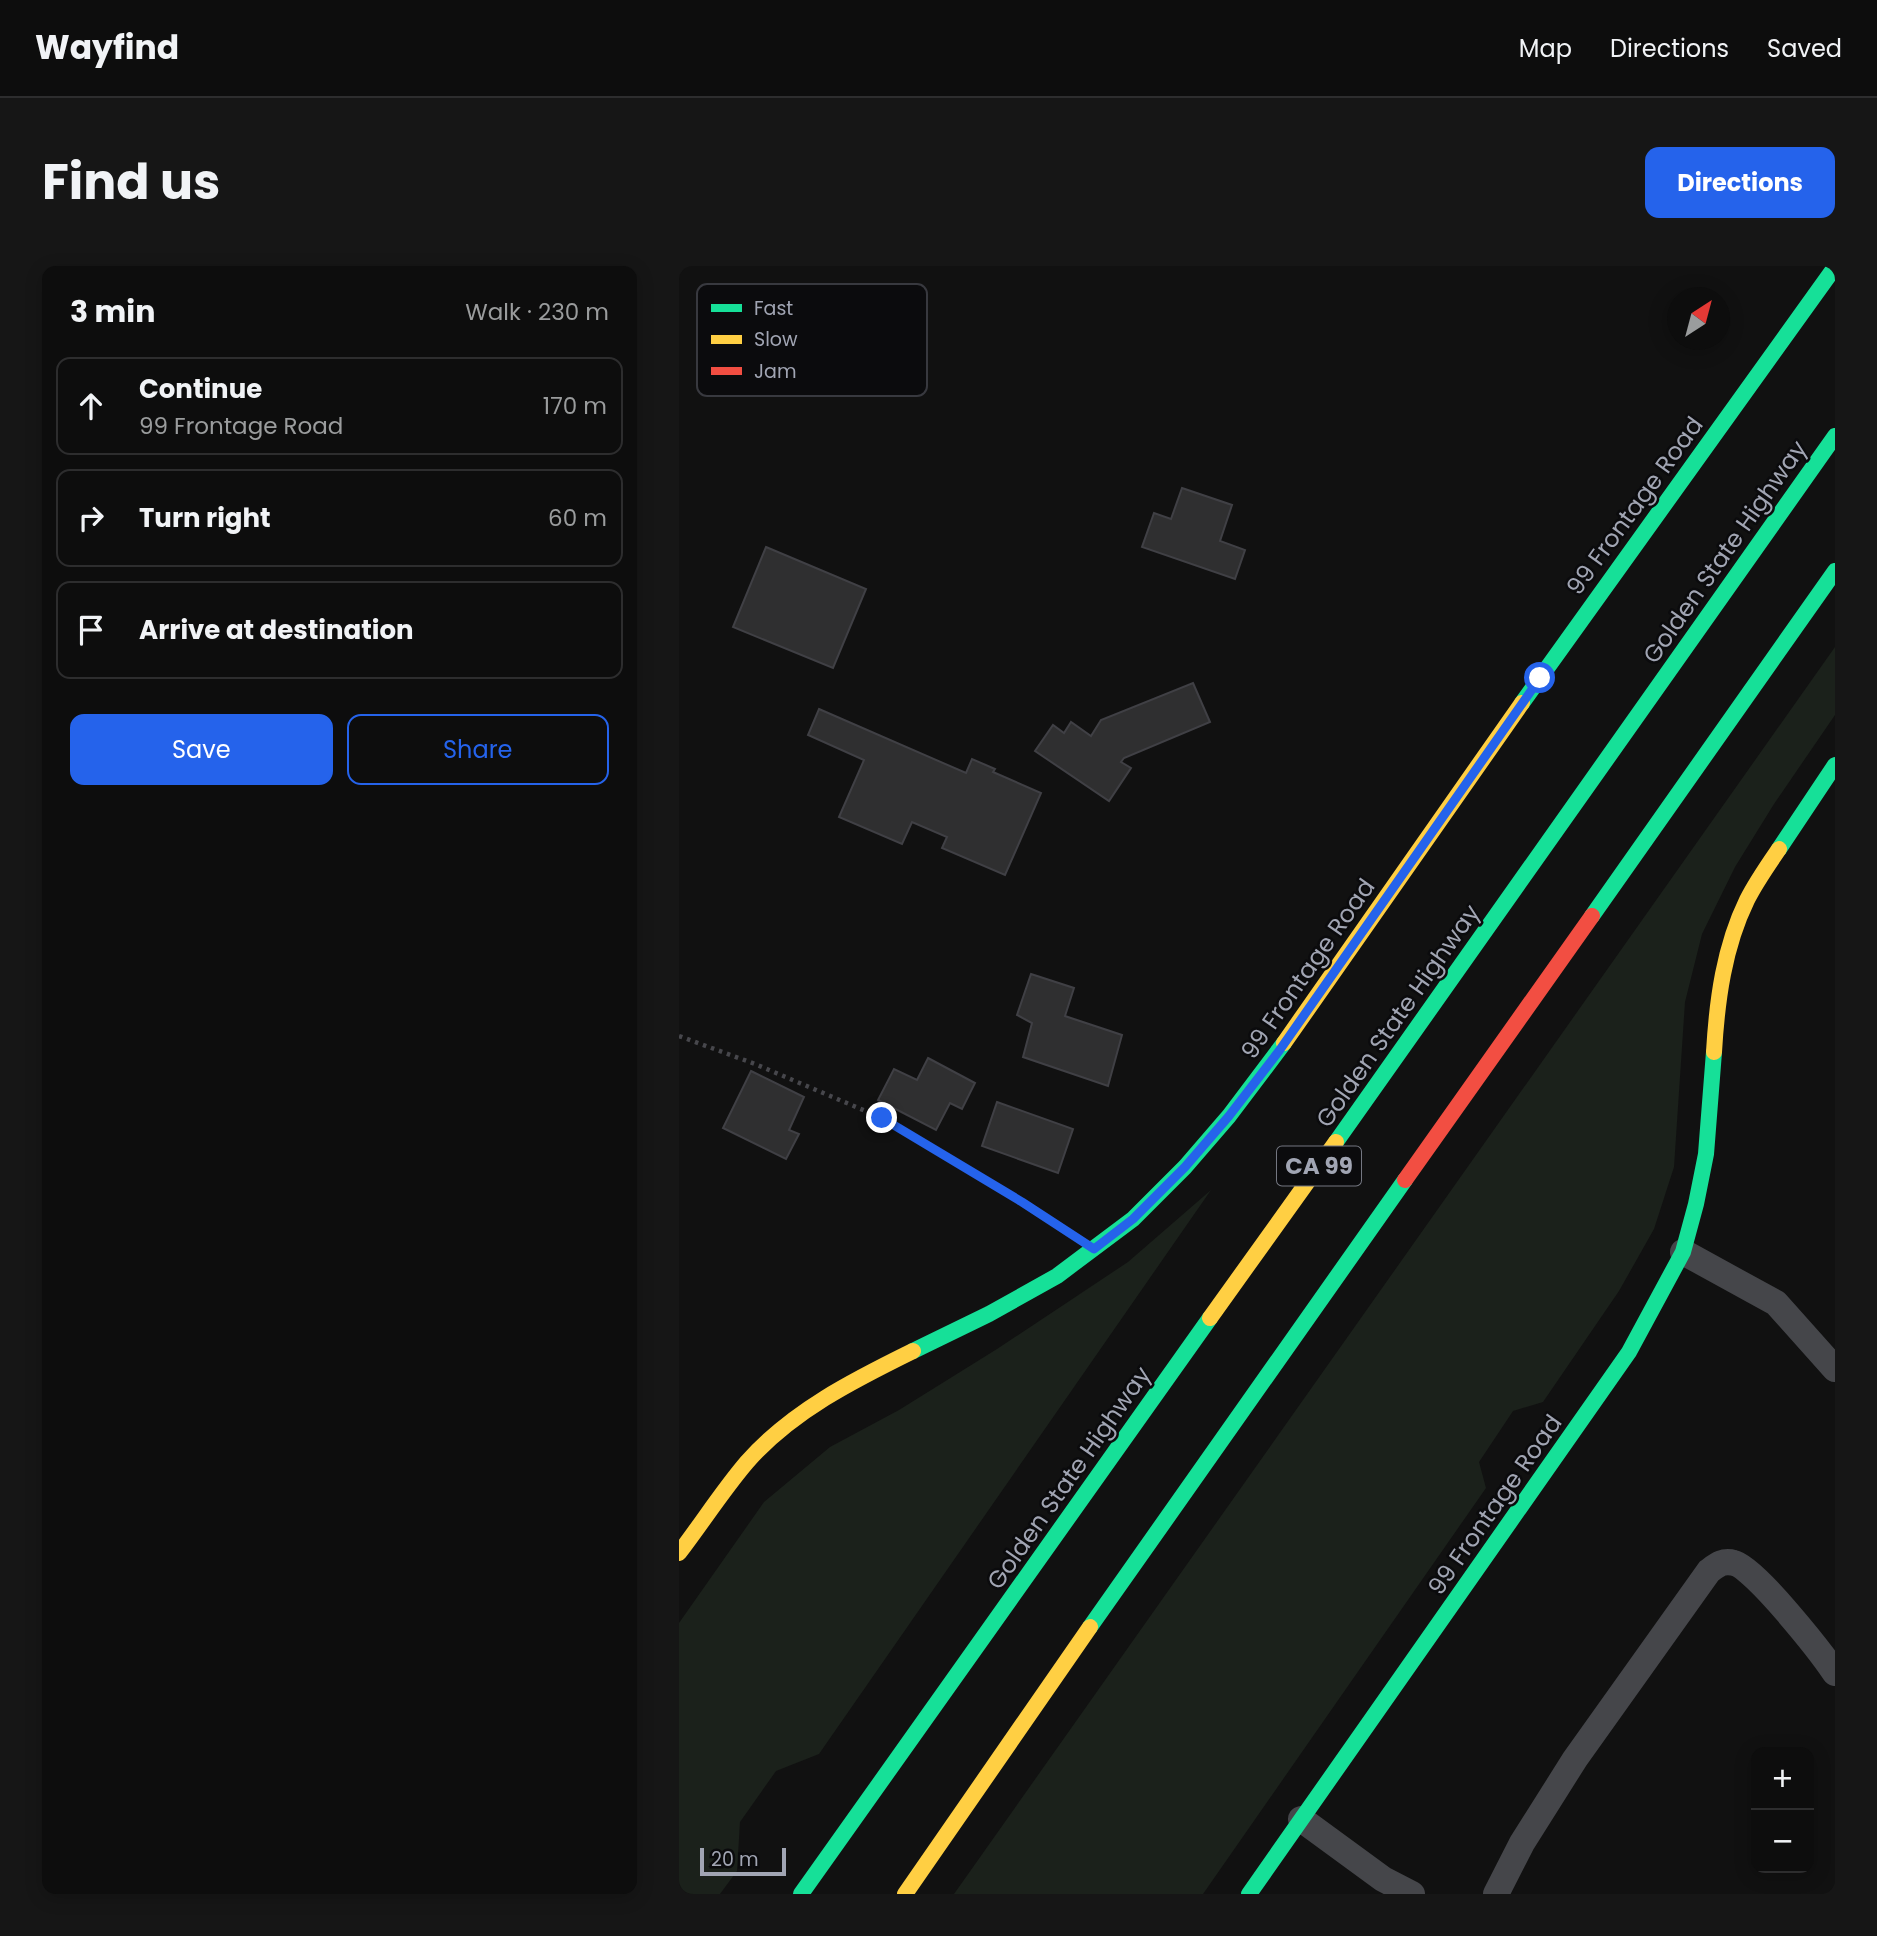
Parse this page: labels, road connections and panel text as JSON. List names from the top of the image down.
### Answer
{
  "streets": {
    "main road": ["99 Frontage Road", "Golden State Highway", "CA 99"]
  },
  "legend": ["Fast", "Slow", "Jam"],
  "scale_bar": "20 m",
  "north": "top right",
  "page": {
    "header": "Wayfind",
    "nav": ["Map", "Directions", "Saved"],
    "title": "Find us",
    "buttons": [
      "Directions",
      ["Save", "Share"]
    ],
    "heading": ["3 min", "Walk · 230 m"],
    "list": [
      ["Continue", "99 Frontage Road", "170 m"],
      ["Turn right", "60 m"],
      "Arrive at destination"
    ],
    "map_buttons": ["+", "−"],
    "scale": "20 m"
  }
}
